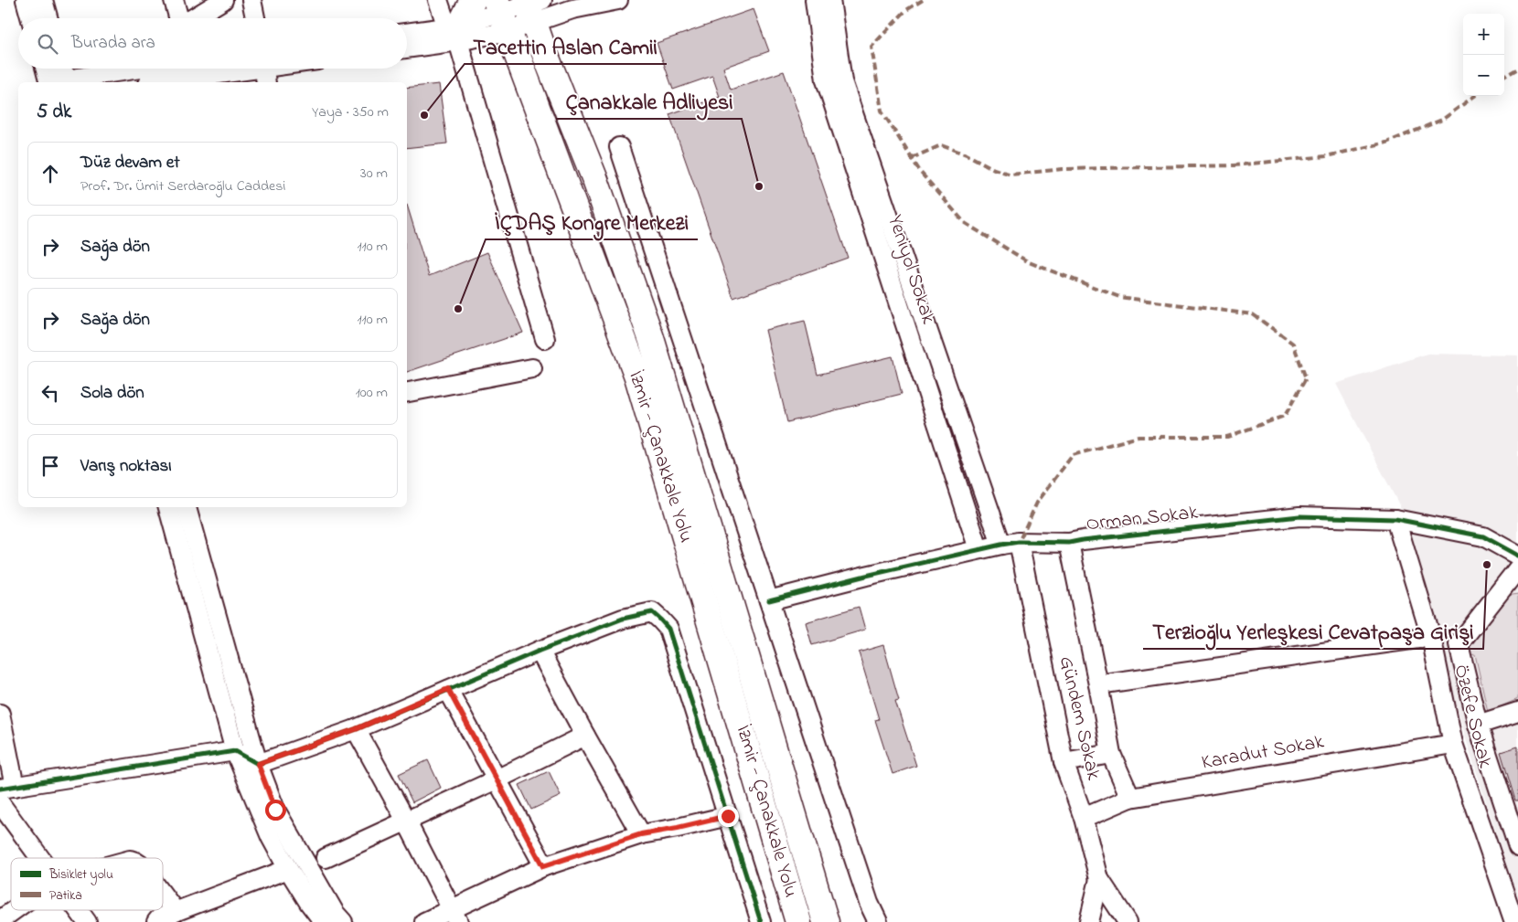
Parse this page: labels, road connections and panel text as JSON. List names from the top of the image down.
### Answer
{
  "streets": {
    "highway": ["İzmir - Çanakkale Yolu"],
    "street": [
      "Yeniyol Sokak",
      "Orman Sokak",
      "Özefe Sokak",
      "Gündem Sokak",
      "Karadut Sokak"
    ]
  },
  "crossings": [
    ["Yeniyol Sokak", "Orman Sokak"],
    ["Yeniyol Sokak", "Gündem Sokak"],
    ["Orman Sokak", "Özefe Sokak"],
    ["Orman Sokak", "Gündem Sokak"],
    ["Özefe Sokak", "Karadut Sokak"],
    ["Gündem Sokak", "Karadut Sokak"]
  ],
  "places": [
    "Tacettin Aslan Camii",
    "Çanakkale Adliyesi",
    "İÇDAŞ Kongre Merkezi",
    "Terzioğlu Yerleşkesi Cevatpaşa Girişi"
  ],
  "legend": ["Bisiklet yolu", "Patika"],
  "page": {
    "map_buttons": ["+", "−"],
    "search": "Burada ara",
    "heading": ["5 dk", "Yaya · 350 m"],
    "list": [
      ["Düz devam et", "Prof. Dr. Ümit Serdaroğlu Caddesi", "30 m"],
      ["Sağa dön", "110 m"],
      ["Sağa dön", "110 m"],
      ["Sola dön", "100 m"],
      "Varış noktası"
    ]
  }
}
